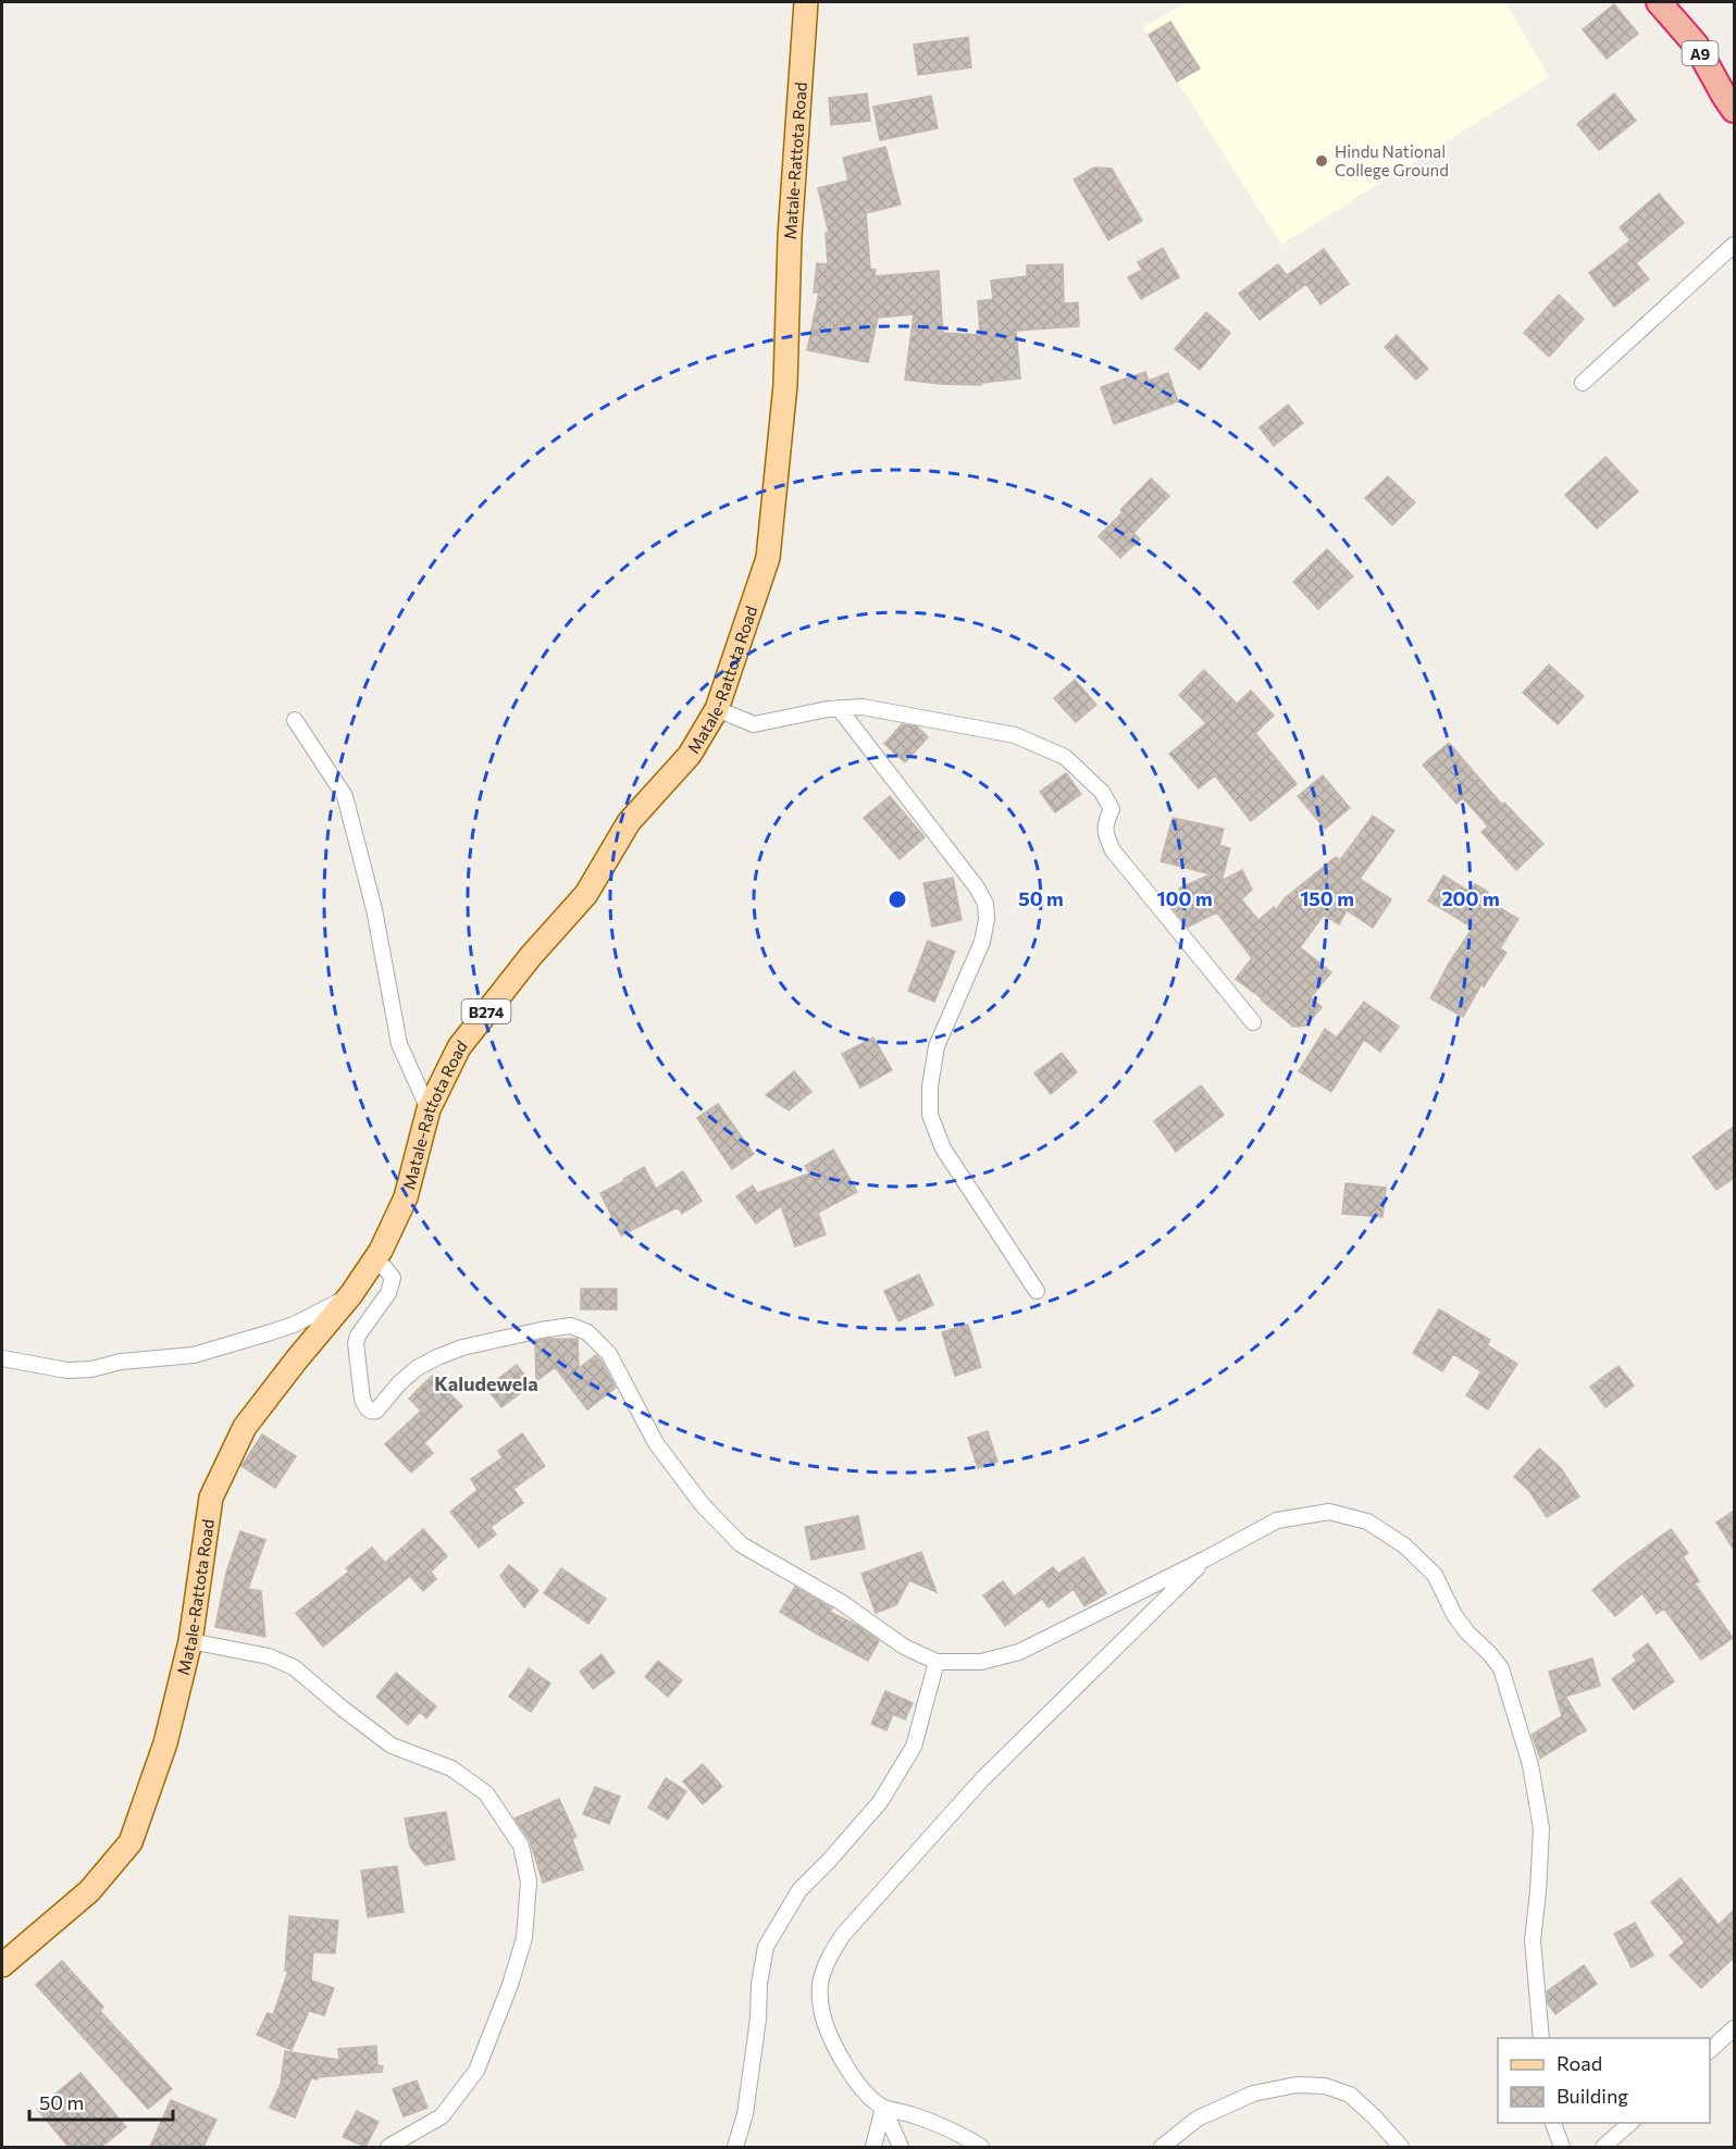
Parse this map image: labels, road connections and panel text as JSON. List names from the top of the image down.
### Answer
{
  "streets": {
    "highway": ["A9"],
    "main road": ["Matale-Rattota Road", "B274"]
  },
  "districts": ["Kaludewela"],
  "places": ["Hindu National College Ground"],
  "legend": ["Road", "Building"],
  "scale_bar": "50 m",
  "rings": [
    "50 m",
    "100 m",
    "150 m",
    "200 m"
  ]
}
